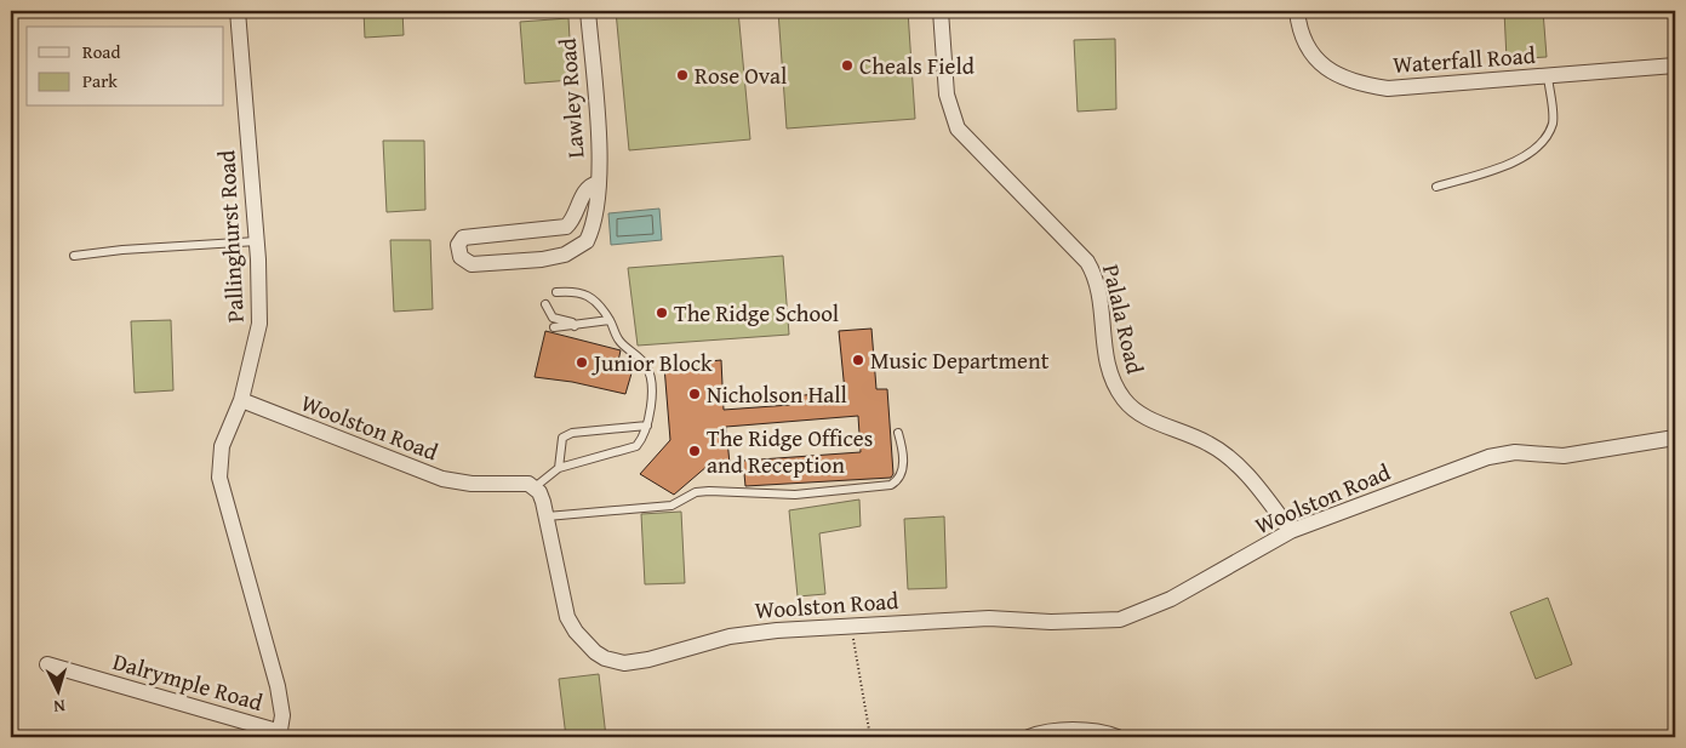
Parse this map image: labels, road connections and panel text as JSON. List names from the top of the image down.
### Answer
{
  "streets": {
    "street": [
      "Waterfall Road",
      "Lawley Road",
      "Pallinghurst Road",
      "Palala Road",
      "Woolston Road",
      "Dalrymple Road"
    ]
  },
  "crossings": [
    ["Pallinghurst Road", "Woolston Road"],
    ["Pallinghurst Road", "Dalrymple Road"],
    ["Palala Road", "Woolston Road"]
  ],
  "places": [
    "Cheals Field",
    "Rose Oval",
    "The Ridge School",
    "Music Department",
    "Junior Block",
    "Nicholson Hall",
    "The Ridge Offices and Reception"
  ],
  "legend": ["Road", "Park"],
  "north": "bottom"
}
